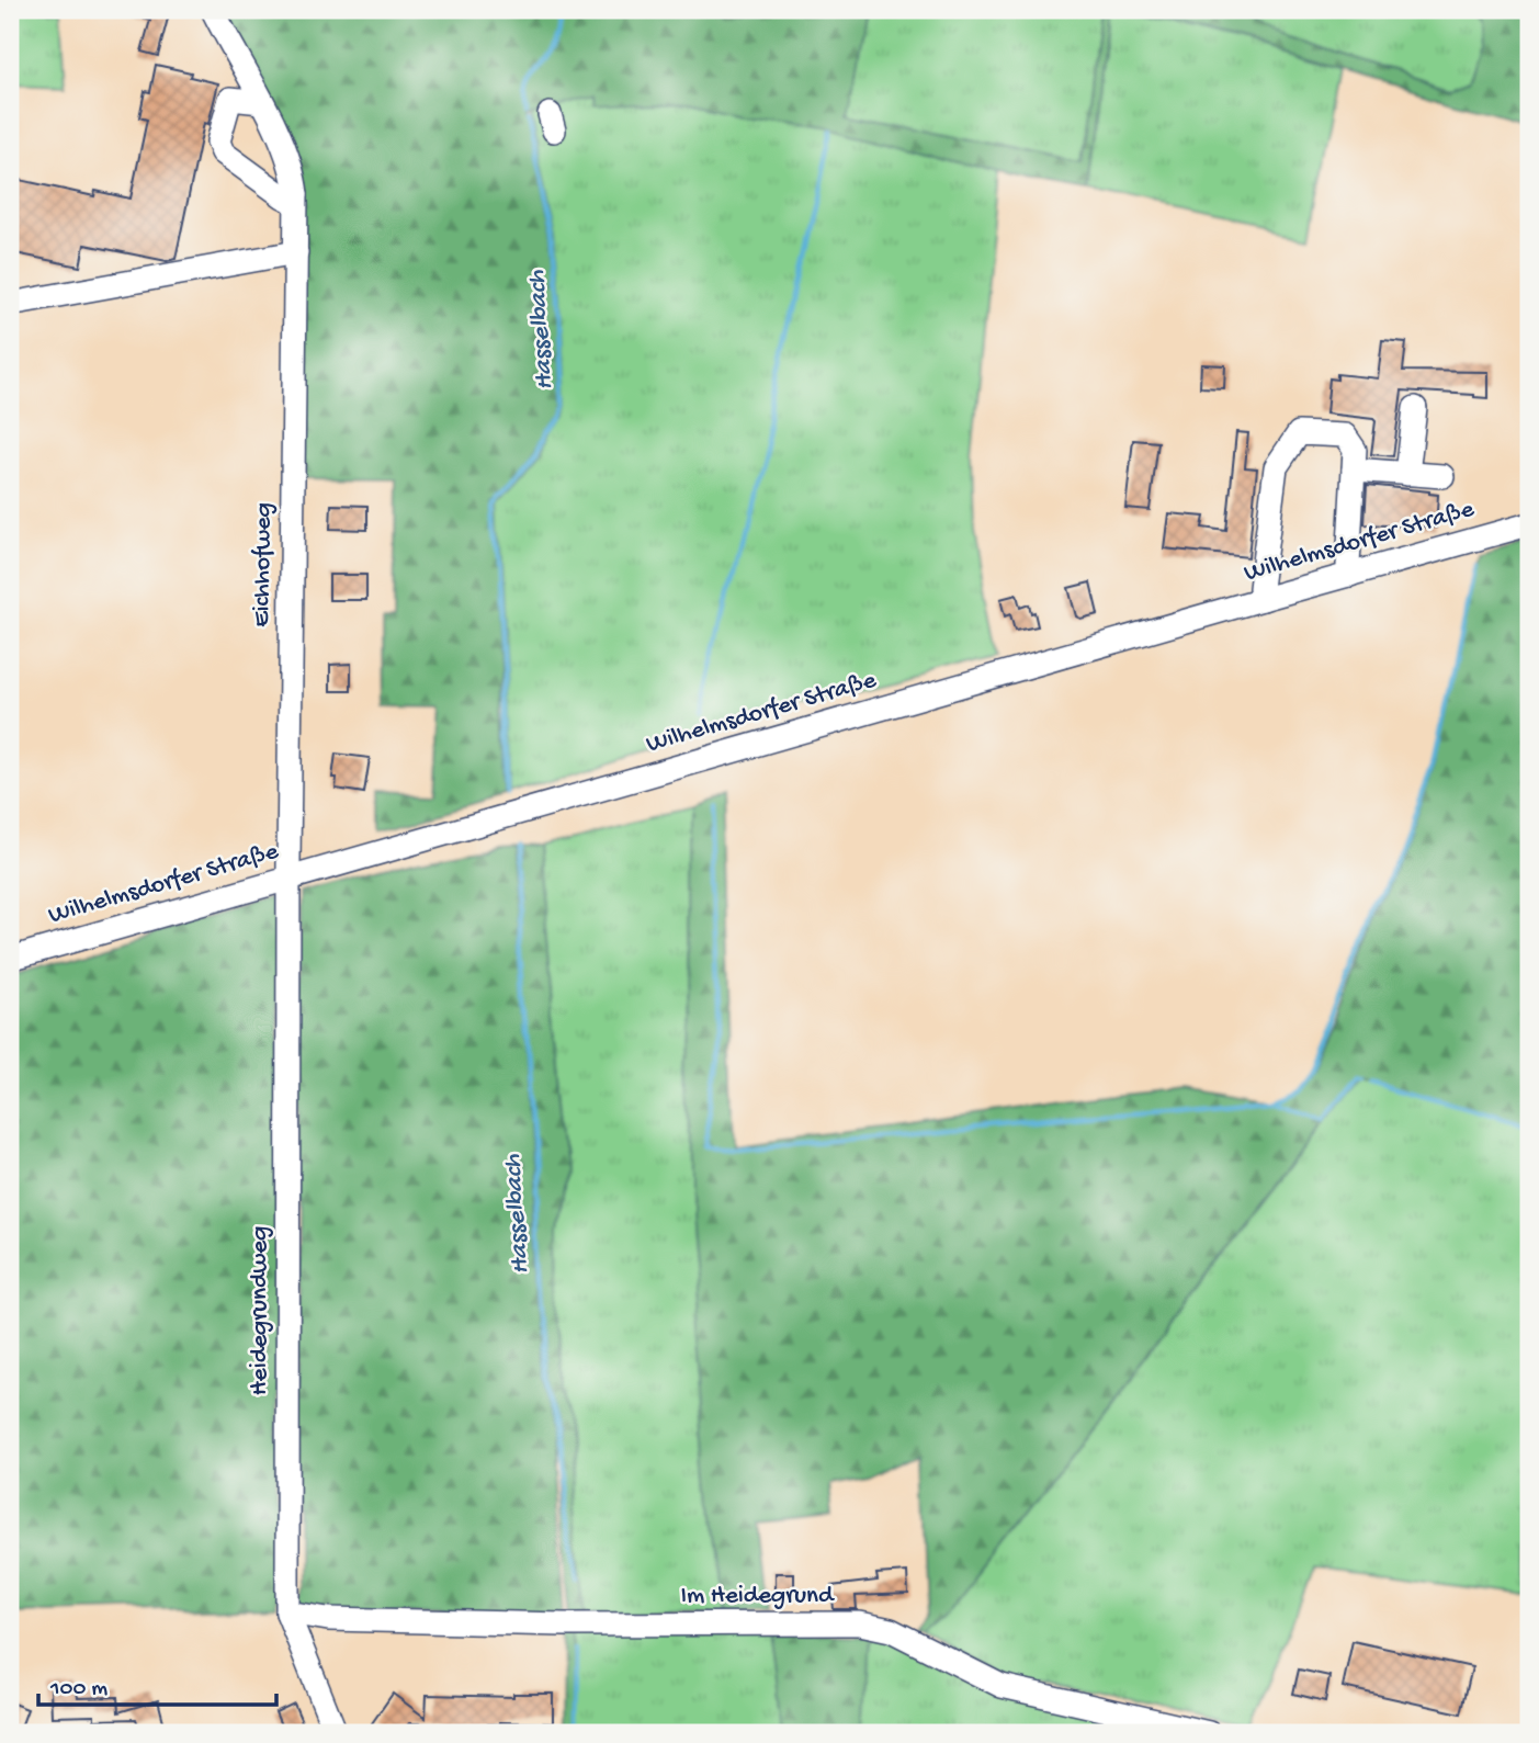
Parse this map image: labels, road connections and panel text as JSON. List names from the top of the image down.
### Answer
{
  "streets": {
    "street": [
      "Wilhelmsdorfer Straße",
      "Eichhofweg",
      "Heidegrundweg",
      "Im Heidegrund"
    ]
  },
  "crossings": [
    ["Wilhelmsdorfer Straße", "Eichhofweg"],
    ["Wilhelmsdorfer Straße", "Heidegrundweg"],
    ["Eichhofweg", "Heidegrundweg"],
    ["Heidegrundweg", "Im Heidegrund"]
  ],
  "water": ["Hasselbach"],
  "scale_bar": "100 m"
}
